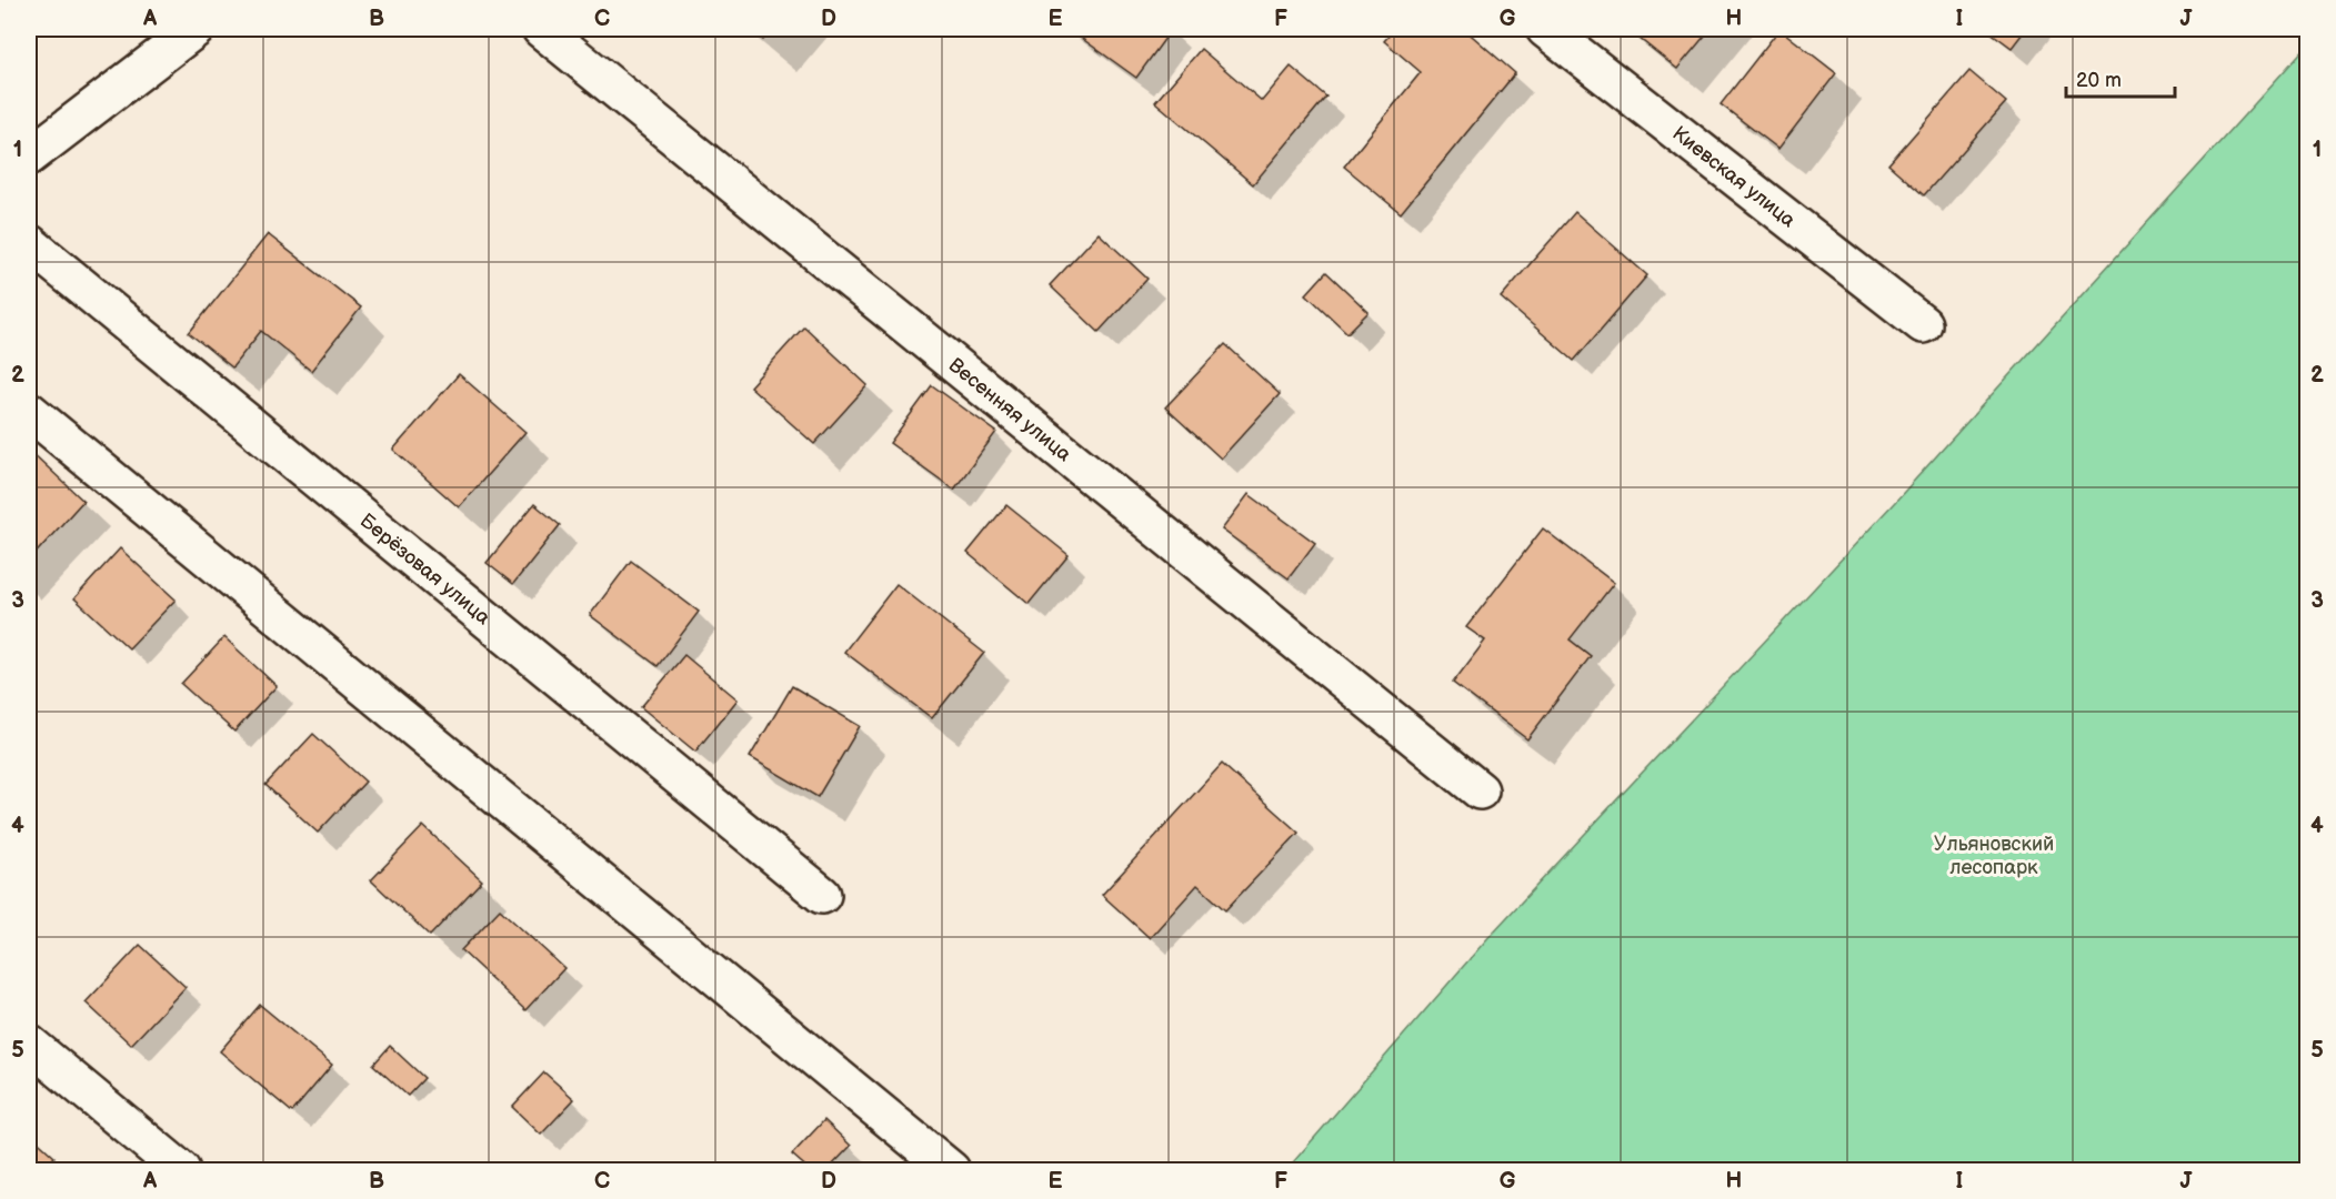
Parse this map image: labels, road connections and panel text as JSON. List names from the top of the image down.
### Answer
{
  "streets": {
    "street": ["Киевская улица", "Весенняя улица", "Берёзовая улица"]
  },
  "parks": ["Ульяновский лесопарк"],
  "scale_bar": "20 m",
  "grid": {
    "columns": [
      "A",
      "B",
      "C",
      "D",
      "E",
      "F",
      "G",
      "H",
      "I",
      "J"
    ],
    "rows": [
      "1",
      "2",
      "3",
      "4",
      "5"
    ]
  }
}
